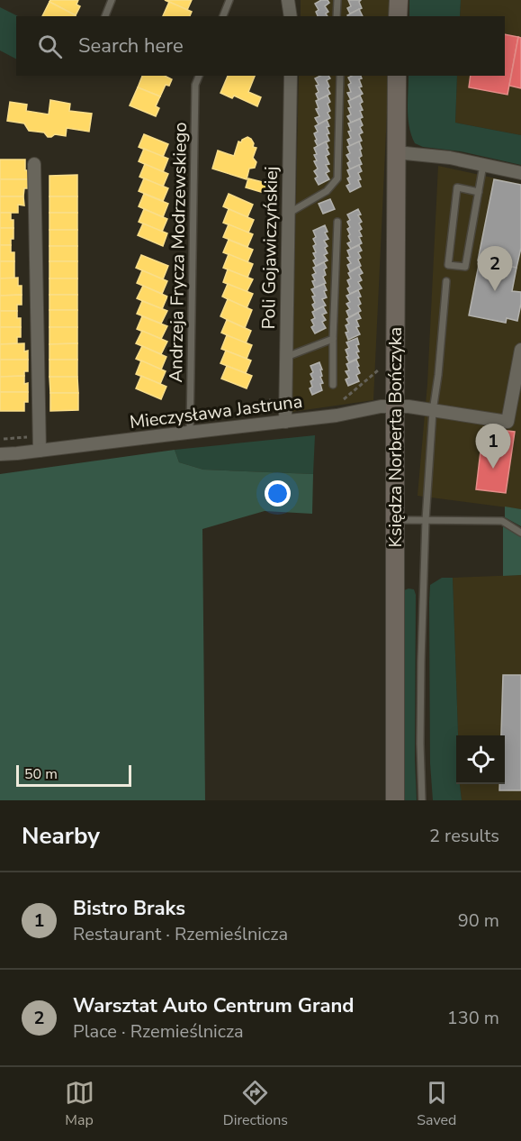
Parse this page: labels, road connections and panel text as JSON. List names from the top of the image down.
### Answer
{
  "streets": {
    "street": ["Poli Gojawiczyńskiej", "Mieczysława Jastruna", "Księdza Norberta Bończyka"],
    "lane": ["Andrzeja Frycza Modrzewskiego"]
  },
  "crossings": [
    ["Poli Gojawiczyńskiej", "Mieczysława Jastruna"],
    ["Andrzeja Frycza Modrzewskiego", "Mieczysława Jastruna"],
    ["Mieczysława Jastruna", "Księdza Norberta Bończyka"]
  ],
  "scale_bar": "50 m",
  "page": {
    "search": "Search here",
    "pins": ["2", "1"],
    "scale": "50 m",
    "heading": ["Nearby", "2 results"],
    "list": [
      {
        "mark": "1",
        "name": "Bistro Braks",
        "note": "Restaurant · Rzemieślnicza",
        "value": "90 m"
      },
      {
        "mark": "2",
        "name": "Warsztat Auto Centrum Grand",
        "note": "Place · Rzemieślnicza",
        "value": "130 m"
      }
    ],
    "nav": ["Map", "Directions", "Saved"]
  }
}
